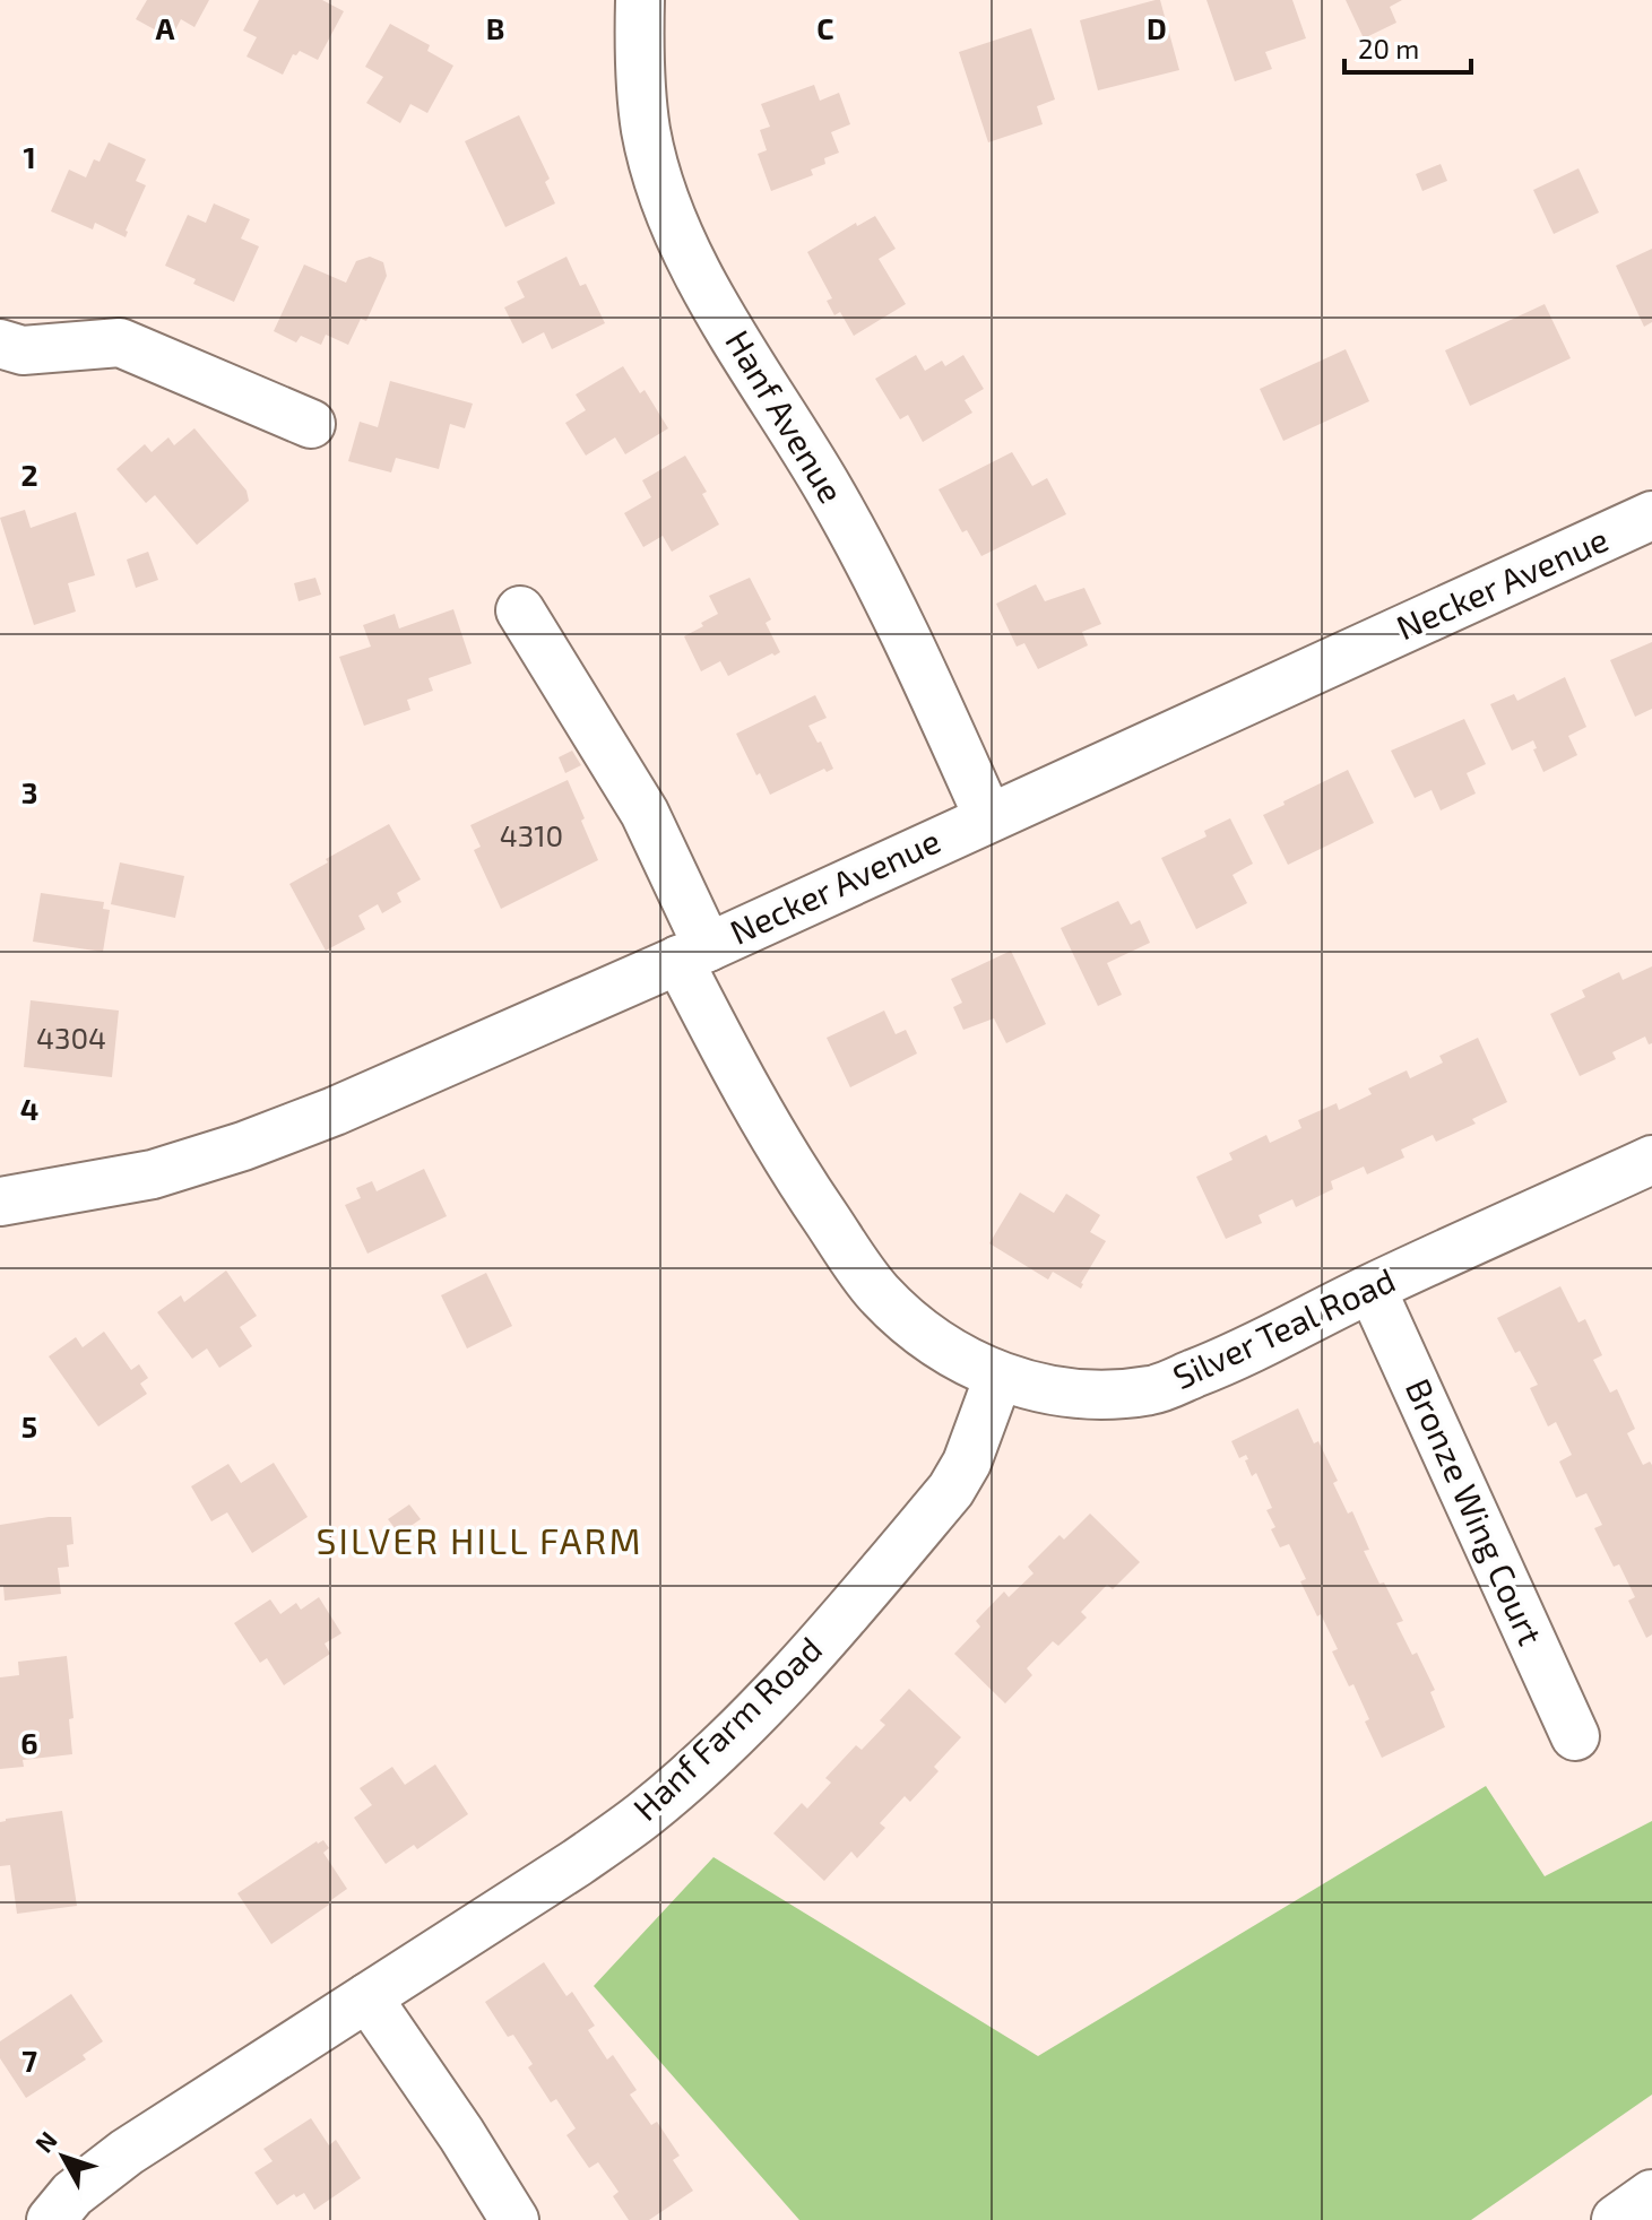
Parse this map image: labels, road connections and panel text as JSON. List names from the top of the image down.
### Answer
{
  "streets": {
    "street": [
      "Hanf Avenue",
      "Necker Avenue",
      "Silver Teal Road",
      "Bronze Wing Court",
      "Hanf Farm Road"
    ]
  },
  "crossings": [
    ["Hanf Avenue", "Necker Avenue"],
    ["Necker Avenue", "Silver Teal Road"],
    ["Silver Teal Road", "Bronze Wing Court"],
    ["Silver Teal Road", "Hanf Farm Road"]
  ],
  "districts": ["SILVER HILL FARM"],
  "house_numbers": ["4310", "4304"],
  "scale_bar": "20 m",
  "north": "top left",
  "grid": {
    "columns": [
      "A",
      "B",
      "C",
      "D"
    ],
    "rows": [
      "1",
      "2",
      "3",
      "4",
      "5",
      "6",
      "7"
    ]
  }
}
